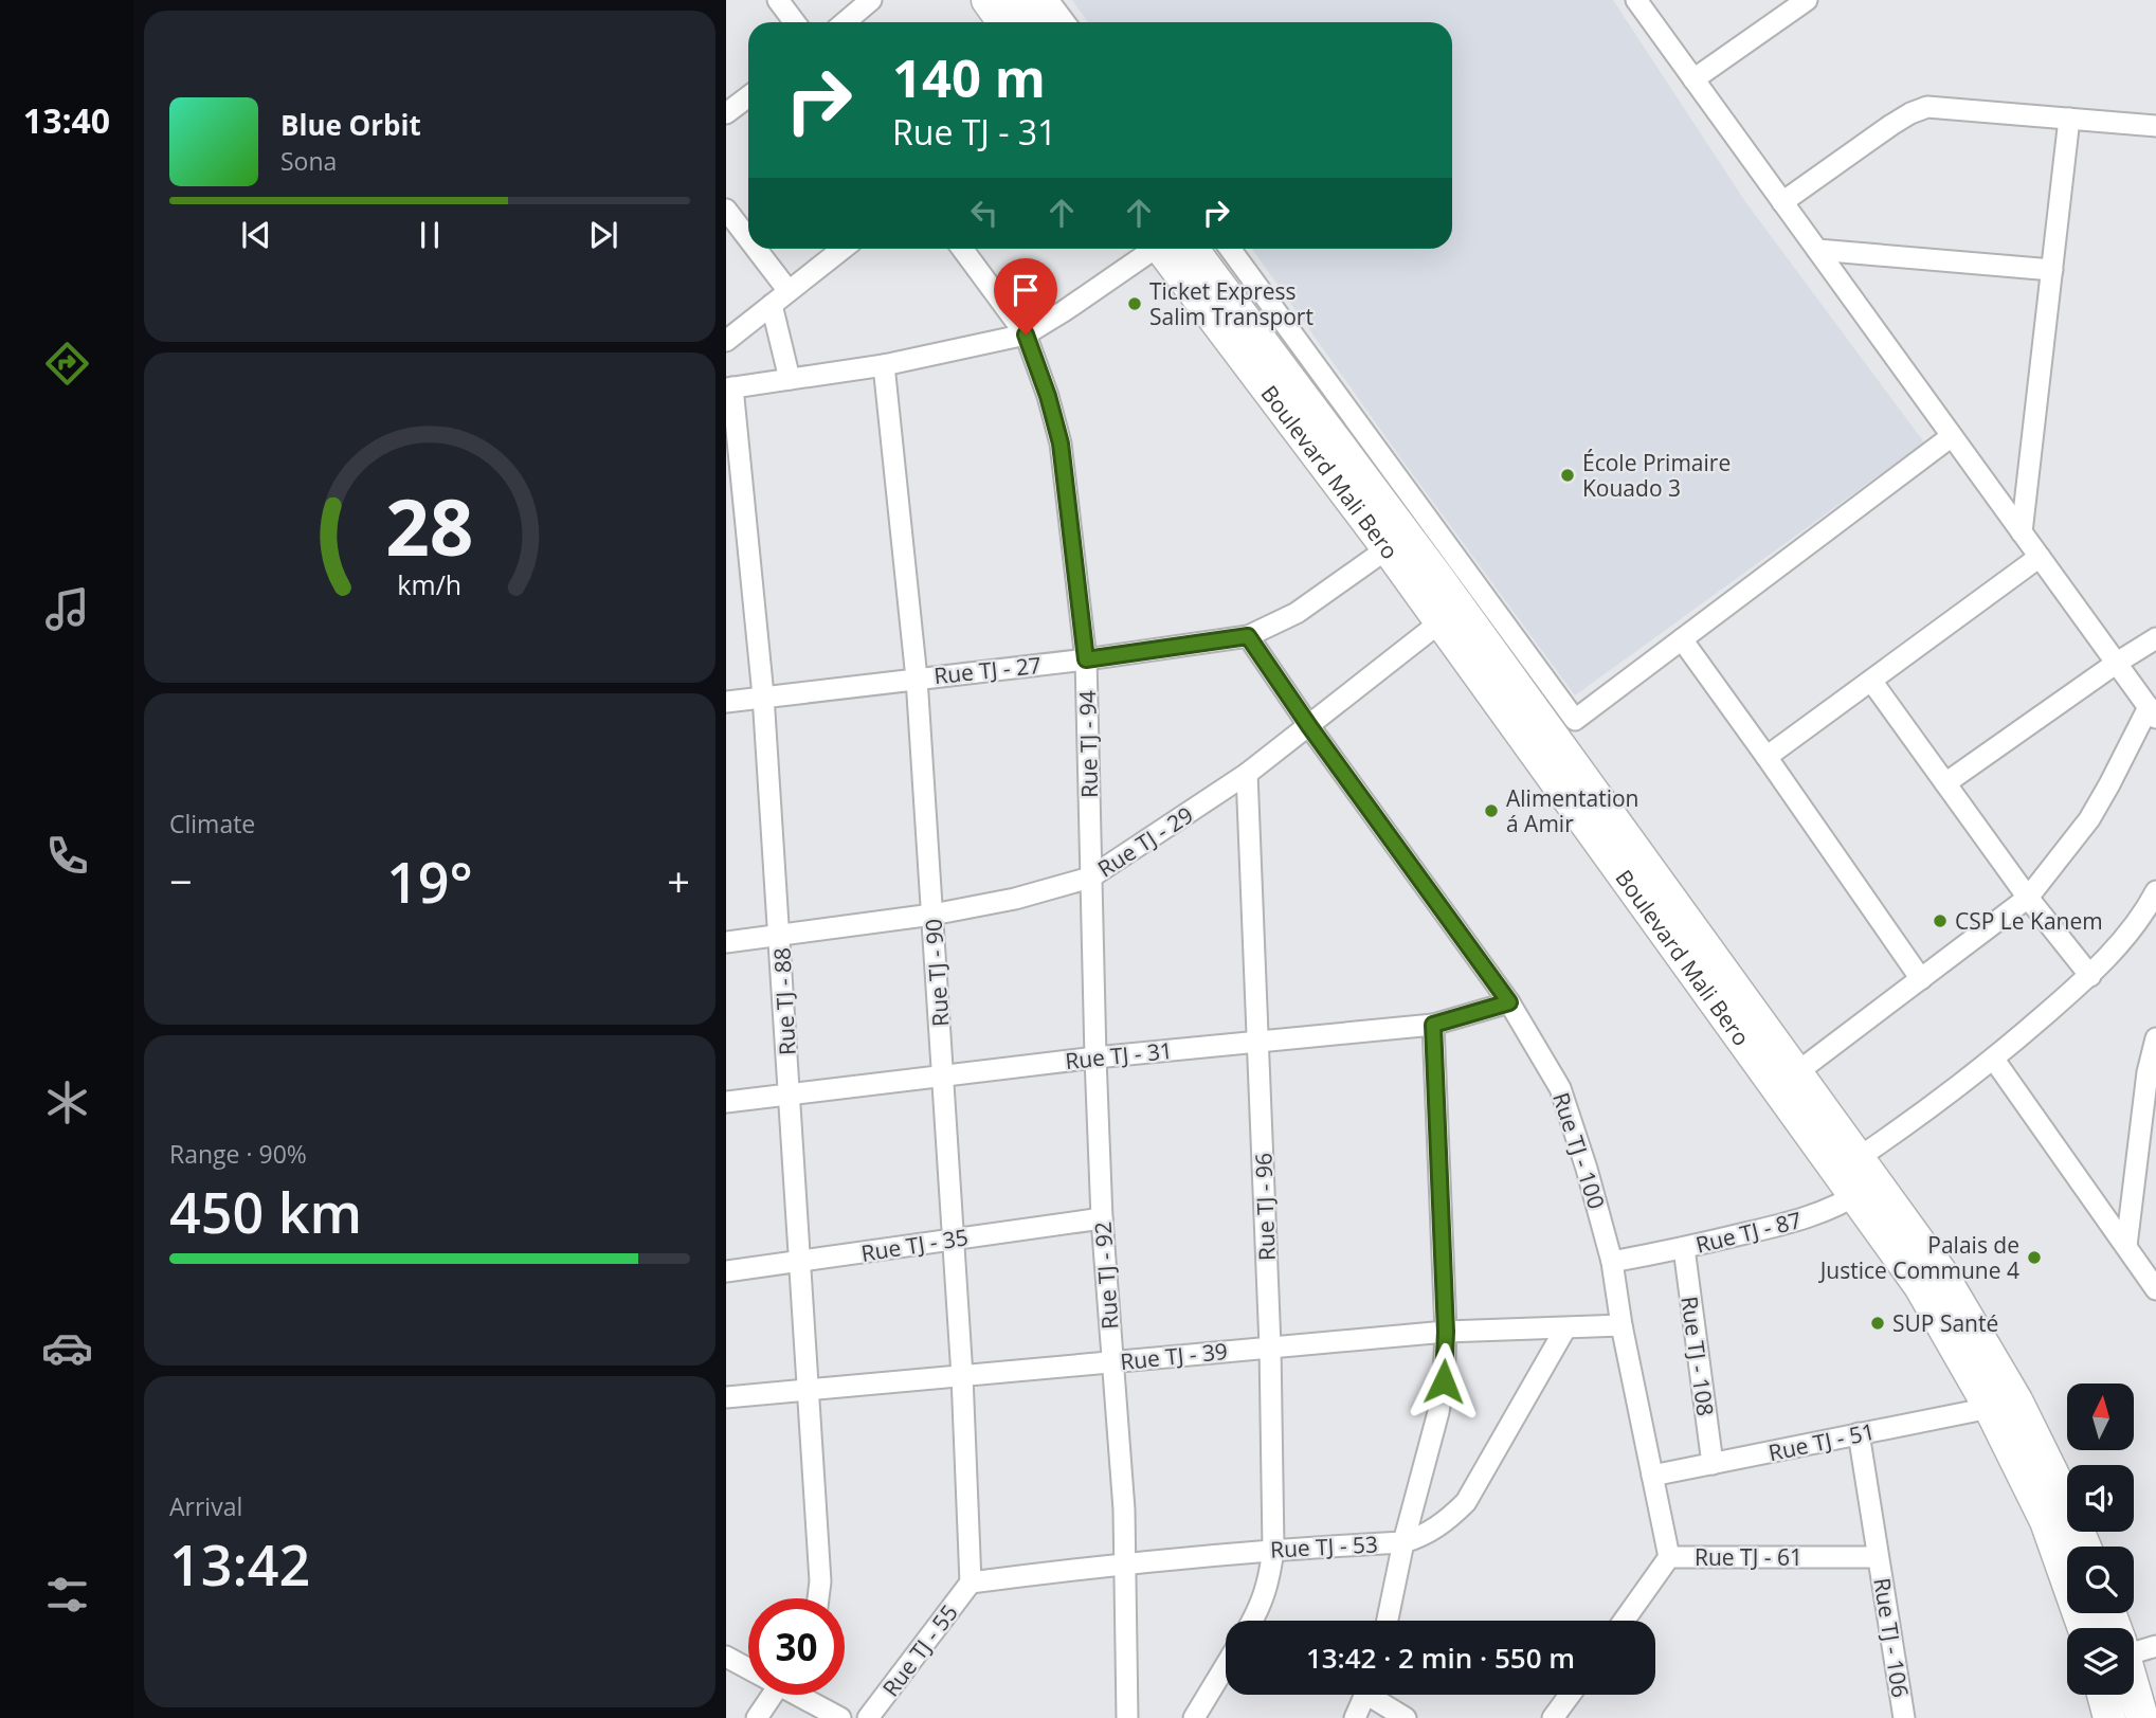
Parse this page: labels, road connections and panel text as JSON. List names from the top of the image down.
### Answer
{
  "streets": {
    "main road": ["Boulevard Mali Bero"],
    "street": [
      "Rue TJ - 27",
      "Rue TJ - 94",
      "Rue TJ - 29",
      "Rue TJ - 90",
      "Rue TJ - 88",
      "Rue TJ - 31",
      "Rue TJ - 100",
      "Rue TJ - 96",
      "Rue TJ - 87",
      "Rue TJ - 35",
      "Rue TJ - 92",
      "Rue TJ - 39",
      "Rue TJ - 108",
      "Rue TJ - 51",
      "Rue TJ - 53",
      "Rue TJ - 61",
      "Rue TJ - 106",
      "Rue TJ - 55"
    ]
  },
  "crossings": [
    ["Boulevard Mali Bero", "Rue TJ - 27"],
    ["Boulevard Mali Bero", "Rue TJ - 29"],
    ["Boulevard Mali Bero", "Rue TJ - 87"],
    ["Boulevard Mali Bero", "Rue TJ - 51"],
    ["Rue TJ - 27", "Rue TJ - 94"],
    ["Rue TJ - 27", "Rue TJ - 90"],
    ["Rue TJ - 27", "Rue TJ - 88"],
    ["Rue TJ - 94", "Rue TJ - 29"],
    ["Rue TJ - 94", "Rue TJ - 92"],
    ["Rue TJ - 29", "Rue TJ - 90"],
    ["Rue TJ - 29", "Rue TJ - 88"],
    ["Rue TJ - 29", "Rue TJ - 100"],
    ["Rue TJ - 29", "Rue TJ - 96"],
    ["Rue TJ - 29", "Rue TJ - 92"],
    ["Rue TJ - 90", "Rue TJ - 31"],
    ["Rue TJ - 90", "Rue TJ - 35"],
    ["Rue TJ - 90", "Rue TJ - 39"],
    ["Rue TJ - 90", "Rue TJ - 53"],
    ["Rue TJ - 90", "Rue TJ - 55"],
    ["Rue TJ - 88", "Rue TJ - 31"],
    ["Rue TJ - 88", "Rue TJ - 35"],
    ["Rue TJ - 88", "Rue TJ - 39"],
    ["Rue TJ - 31", "Rue TJ - 100"],
    ["Rue TJ - 31", "Rue TJ - 96"],
    ["Rue TJ - 31", "Rue TJ - 92"],
    ["Rue TJ - 100", "Rue TJ - 87"],
    ["Rue TJ - 100", "Rue TJ - 39"],
    ["Rue TJ - 100", "Rue TJ - 51"],
    ["Rue TJ - 100", "Rue TJ - 61"],
    ["Rue TJ - 96", "Rue TJ - 39"],
    ["Rue TJ - 96", "Rue TJ - 53"],
    ["Rue TJ - 87", "Rue TJ - 108"],
    ["Rue TJ - 35", "Rue TJ - 92"],
    ["Rue TJ - 92", "Rue TJ - 39"],
    ["Rue TJ - 92", "Rue TJ - 53"],
    ["Rue TJ - 39", "Rue TJ - 53"],
    ["Rue TJ - 108", "Rue TJ - 51"],
    ["Rue TJ - 51", "Rue TJ - 106"],
    ["Rue TJ - 53", "Rue TJ - 55"],
    ["Rue TJ - 61", "Rue TJ - 106"]
  ],
  "places": [
    "Ticket Express Salim Transport",
    "École Primaire Kouado 3",
    "Alimentation á Amir",
    "CSP Le Kanem",
    "Palais de Justice Commune 4",
    "SUP Santé"
  ],
  "north": "top",
  "page": {
    "tabs": "13:40",
    "turn": ["140 m", "Rue TJ - 31"],
    "song": ["Blue Orbit", "Sona"],
    "tile": [
      "Climate",
      ["Range · 90%", "450 km"],
      ["Arrival", "13:42"]
    ],
    "heat": ["−", "19°", "+"],
    "limit": "30",
    "trip": "13:42 · 2 min · 550 m",
    "gauge": ["28", "km/h"]
  }
}
